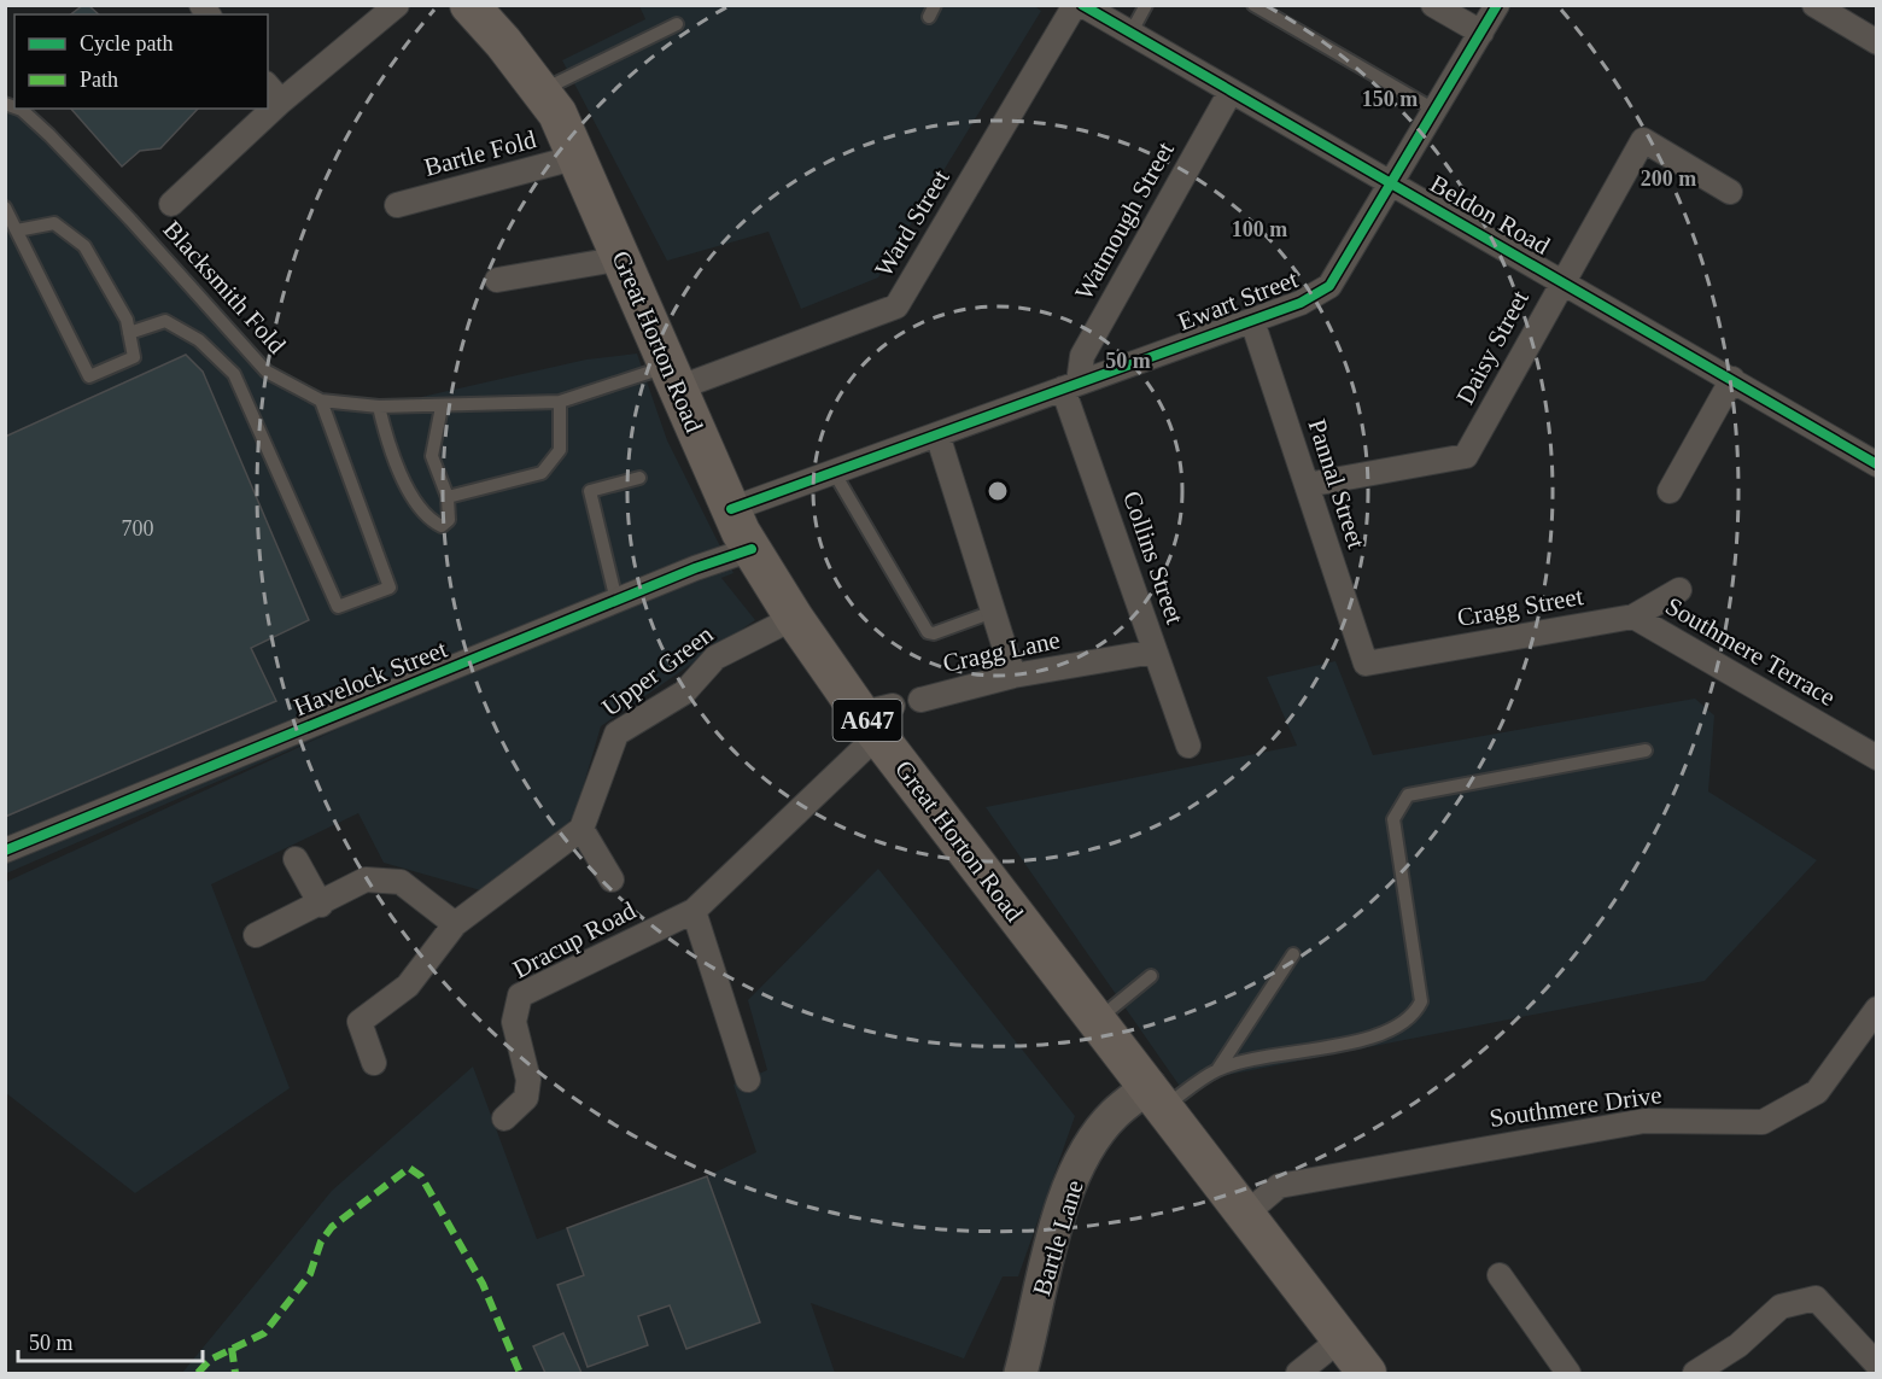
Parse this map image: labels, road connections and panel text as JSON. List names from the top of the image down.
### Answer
{
  "streets": {
    "main road": ["Great Horton Road", "A647"],
    "street": [
      "Bartle Fold",
      "Beldon Road",
      "Watmough Street",
      "Ward Street",
      "Ewart Street",
      "Daisy Street",
      "Pannal Street",
      "Collins Street",
      "Cragg Street",
      "Cragg Lane",
      "Southmere Terrace",
      "Upper Green",
      "Havelock Street",
      "Dracup Road",
      "Southmere Drive",
      "Bartle Lane"
    ],
    "lane": ["Blacksmith Fold"]
  },
  "crossings": [
    ["Bartle Fold", "Great Horton Road"],
    ["Beldon Road", "Watmough Street"],
    ["Beldon Road", "Ewart Street"],
    ["Beldon Road", "Daisy Street"],
    ["Watmough Street", "Ewart Street"],
    ["Watmough Street", "Collins Street"],
    ["Ward Street", "Blacksmith Fold"],
    ["Ward Street", "Great Horton Road"],
    ["Blacksmith Fold", "Great Horton Road"],
    ["Ewart Street", "Great Horton Road"],
    ["Ewart Street", "Pannal Street"],
    ["Ewart Street", "Collins Street"],
    ["Great Horton Road", "Upper Green"],
    ["Great Horton Road", "Havelock Street"],
    ["Great Horton Road", "Dracup Road"],
    ["Great Horton Road", "Southmere Drive"],
    ["Great Horton Road", "Bartle Lane"],
    ["Daisy Street", "Pannal Street"],
    ["Pannal Street", "Cragg Street"],
    ["Collins Street", "Cragg Lane"],
    ["Cragg Street", "Southmere Terrace"]
  ],
  "house_numbers": ["700"],
  "legend": ["Cycle path", "Path"],
  "scale_bar": "50 m",
  "rings": [
    "150 m",
    "200 m",
    "100 m",
    "50 m"
  ]
}
